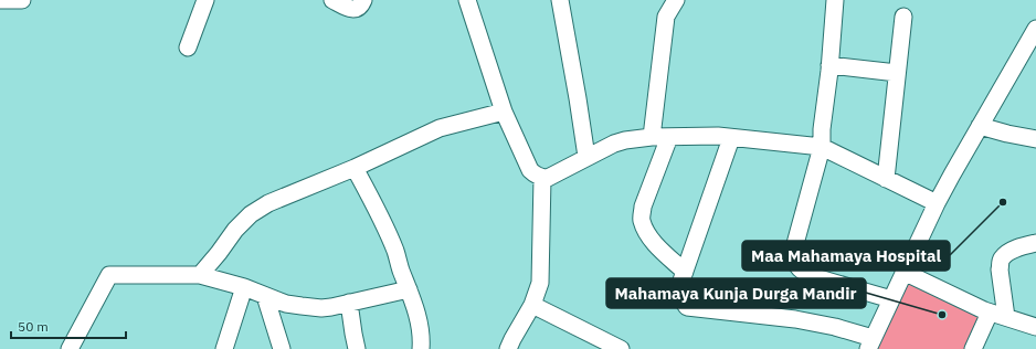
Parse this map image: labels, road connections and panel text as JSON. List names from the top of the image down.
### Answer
{
  "places": ["Maa Mahamaya Hospital", "Mahamaya Kunja Durga Mandir"],
  "scale_bar": "50 m"
}
